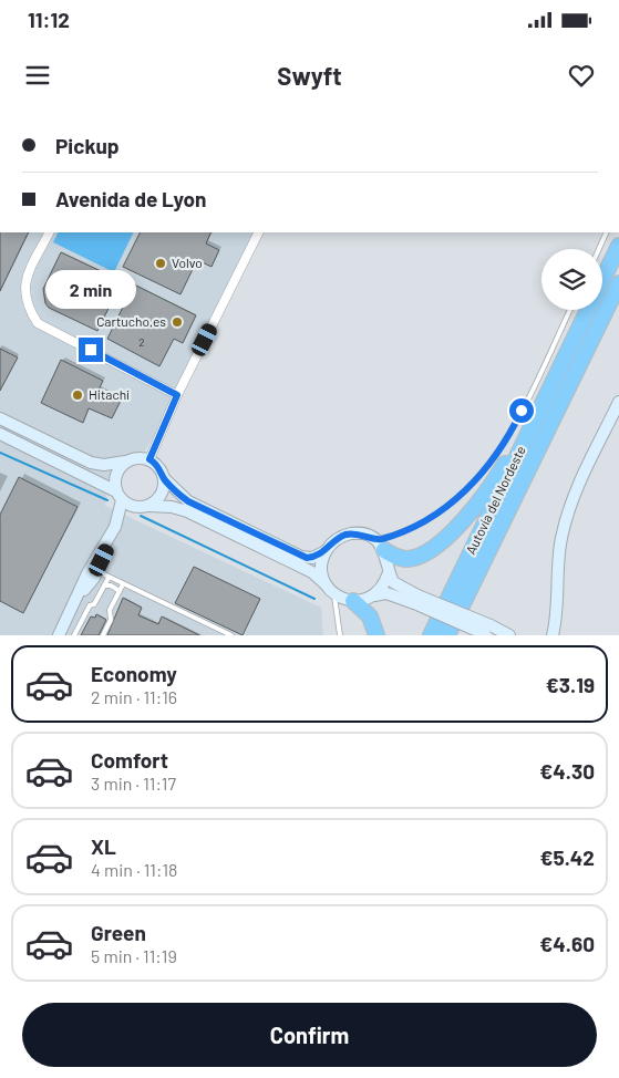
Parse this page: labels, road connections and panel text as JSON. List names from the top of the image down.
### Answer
{
  "streets": {
    "highway": ["Autovía del Nordeste"]
  },
  "places": ["Volvo", "Cartucho.es", "Hitachi"],
  "house_numbers": ["2"],
  "page": {
    "status": "11:12",
    "header": "Swyft",
    "banner": ["Pickup", "Avenida de Lyon"],
    "bubble": "2 min",
    "list": [
      {
        "name": "Economy",
        "note": "2 min · 11:16",
        "value": "€3.19"
      },
      {
        "name": "Comfort",
        "note": "3 min · 11:17",
        "value": "€4.30"
      },
      {
        "name": "XL",
        "note": "4 min · 11:18",
        "value": "€5.42"
      },
      {
        "name": "Green",
        "note": "5 min · 11:19",
        "value": "€4.60"
      }
    ],
    "buttons": "Confirm"
  }
}
